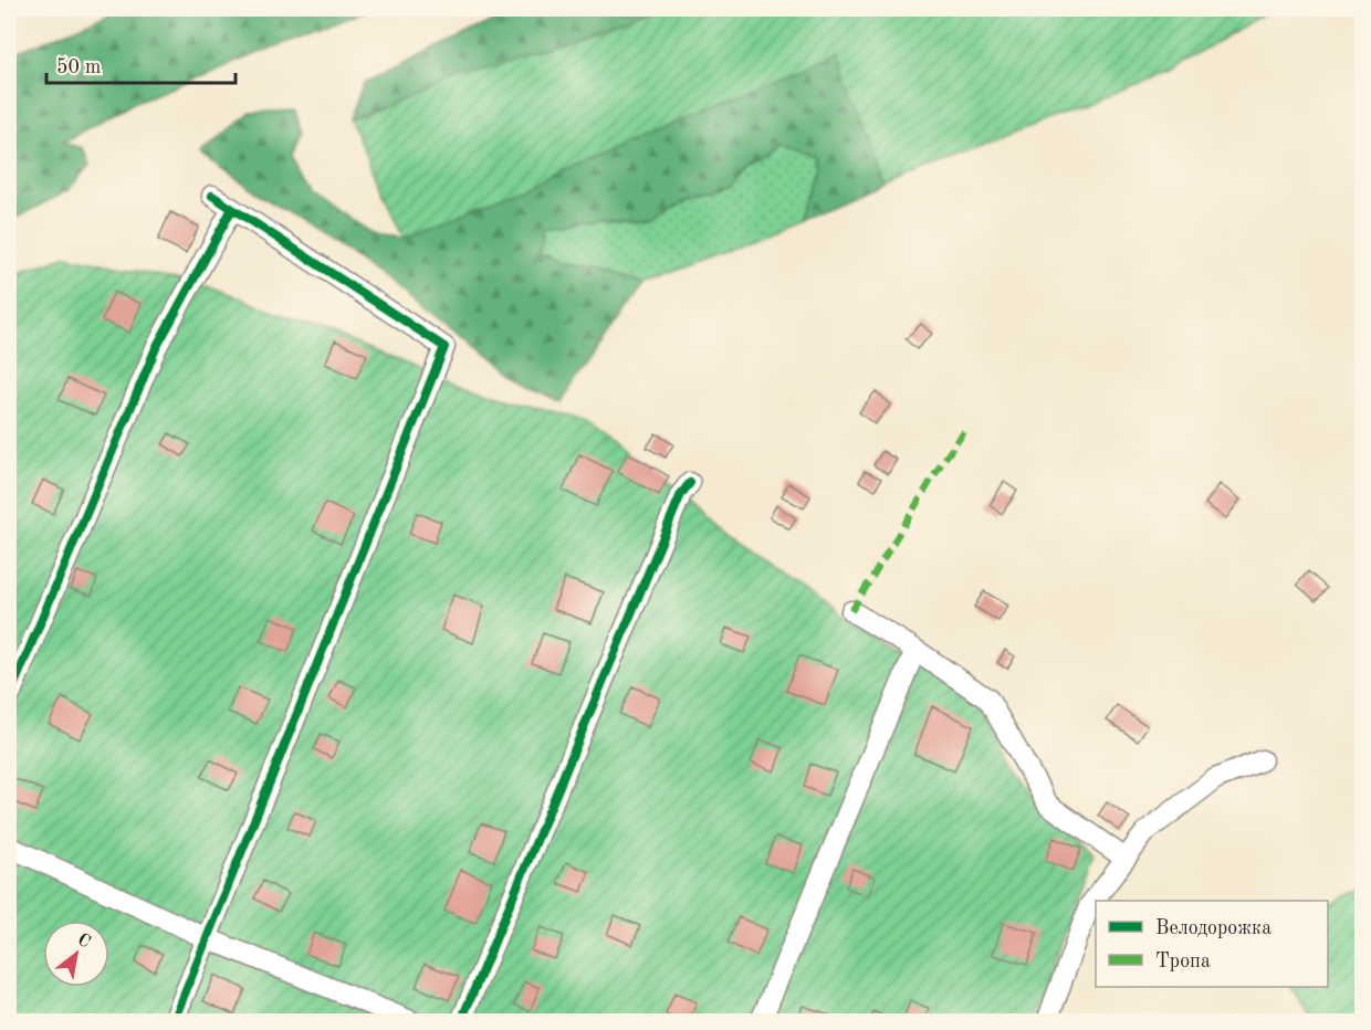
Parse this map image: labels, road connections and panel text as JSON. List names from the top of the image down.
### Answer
{
  "legend": ["Велодорожка", "Тропа"],
  "scale_bar": "50 m",
  "north": "top right"
}
